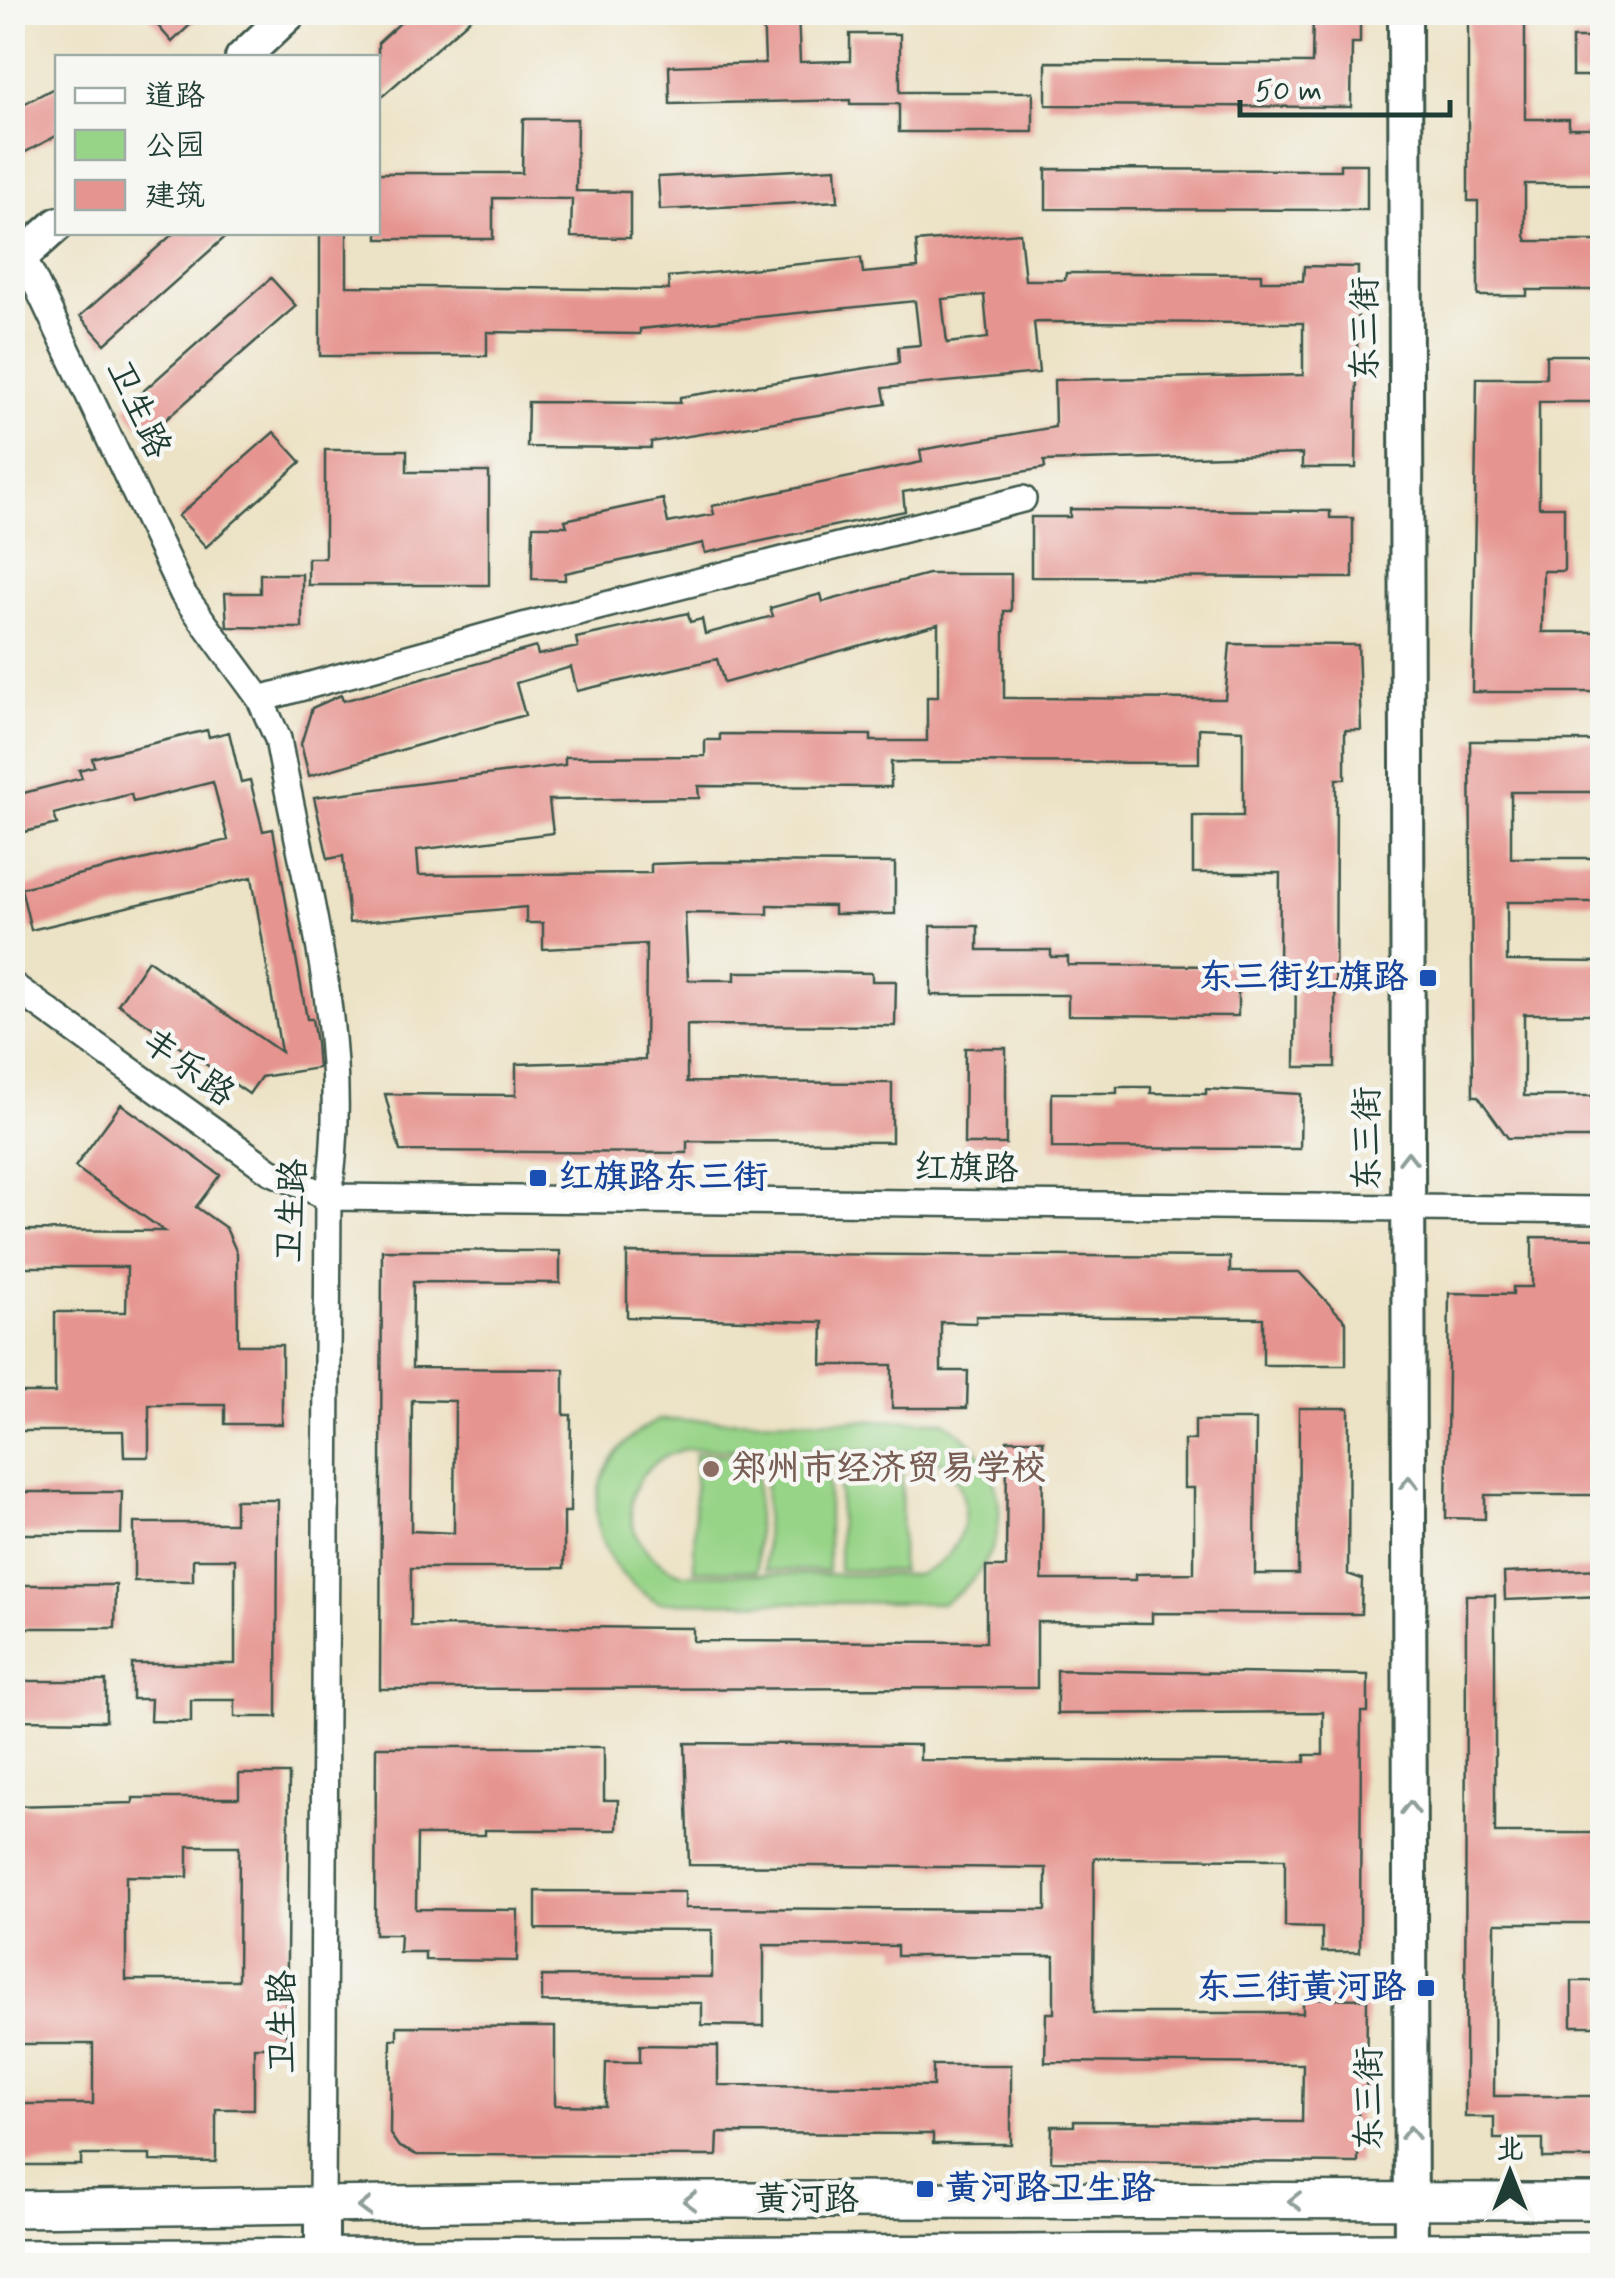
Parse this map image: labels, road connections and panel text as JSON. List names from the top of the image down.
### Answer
{
  "streets": {
    "main road": ["黄河路"],
    "street": [
      "东三街",
      "卫生路",
      "丰乐路",
      "红旗路"
    ]
  },
  "crossings": [
    ["东三街", "红旗路"],
    ["东三街", "黄河路"],
    ["卫生路", "丰乐路"],
    ["卫生路", "红旗路"],
    ["卫生路", "黄河路"],
    ["丰乐路", "红旗路"]
  ],
  "one_way": ["东三街"],
  "places": {
    "transit": [
      "东三街红旗路",
      "红旗路东三街",
      "东三街黄河路",
      "黄河路卫生路"
    ],
    "other": ["郑州市经济贸易学校"]
  },
  "legend": ["道路", "公园", "建筑"],
  "scale_bar": "50 m",
  "north": "top"
}
